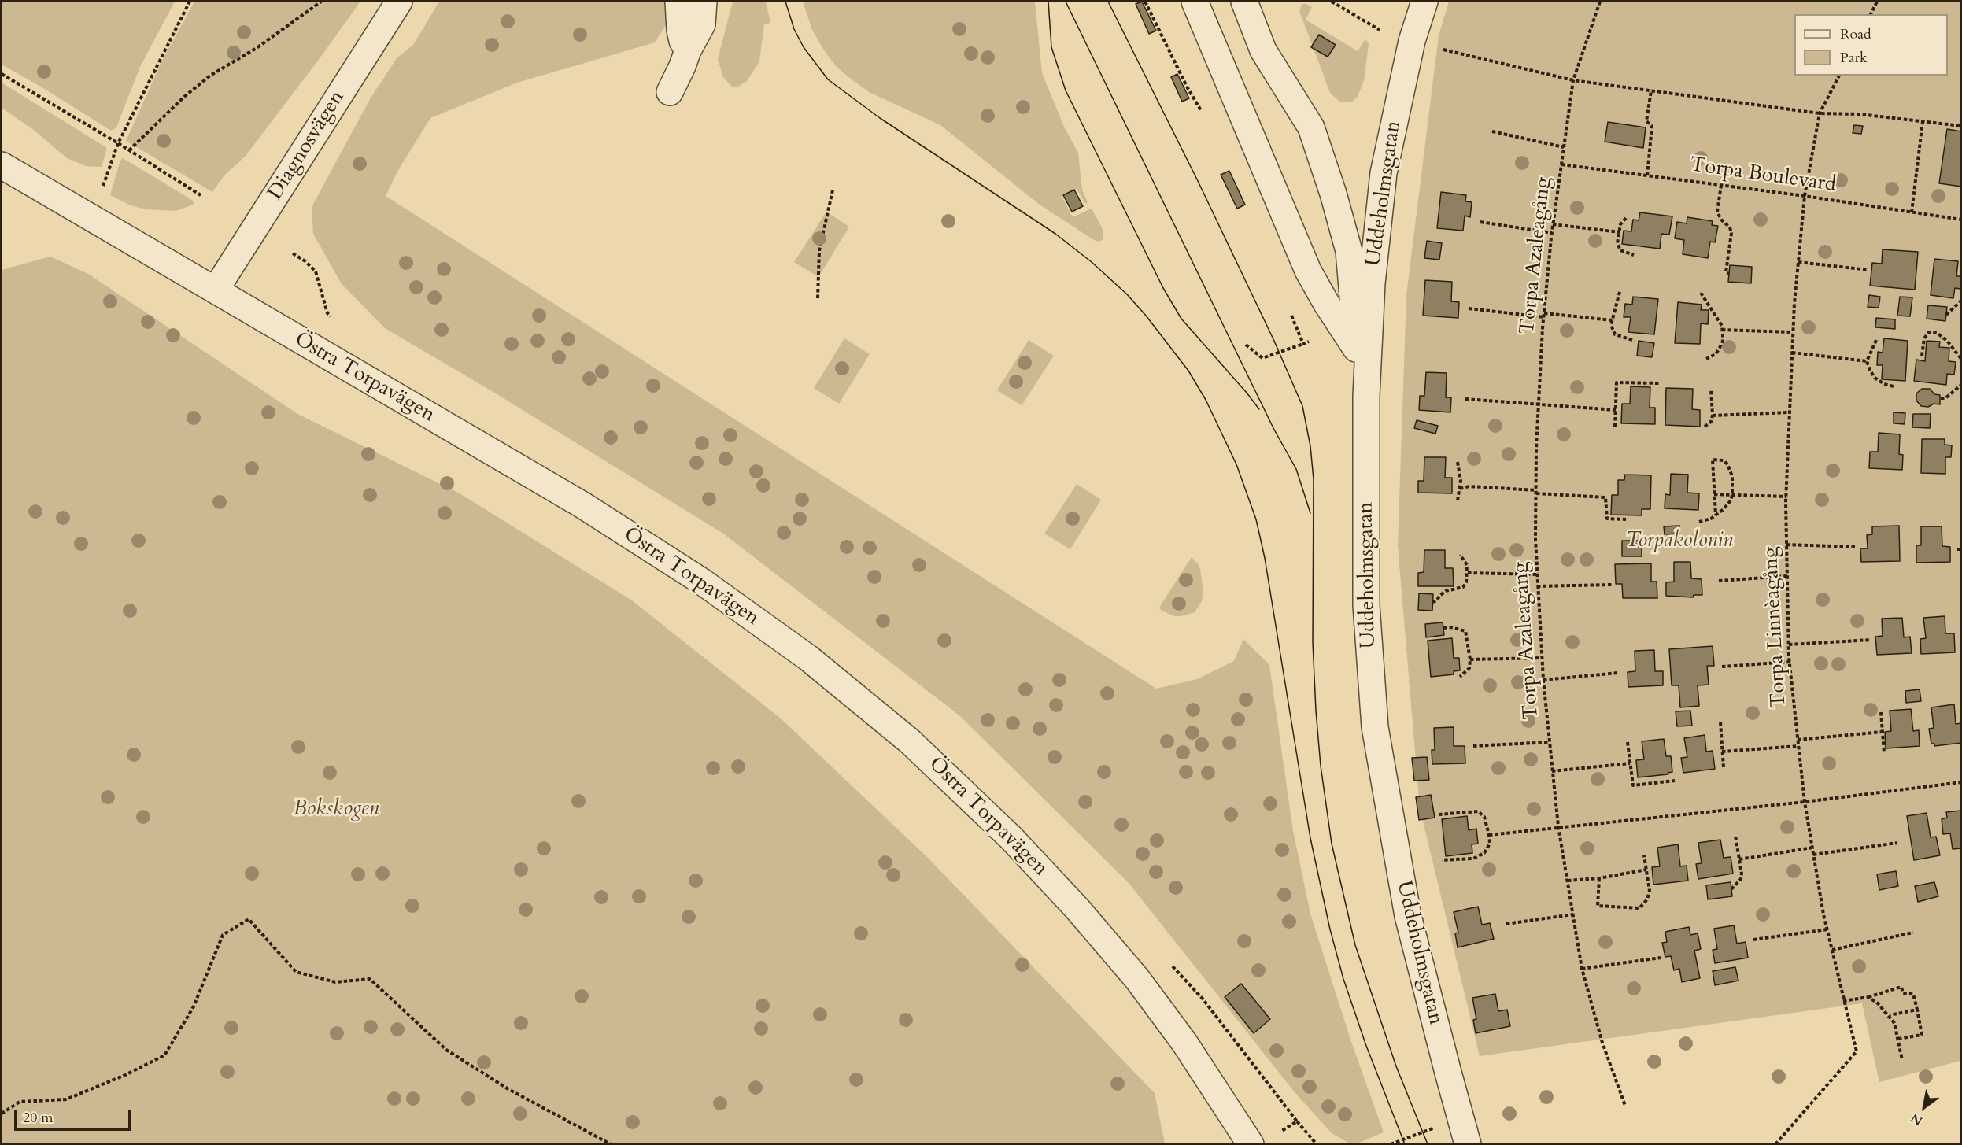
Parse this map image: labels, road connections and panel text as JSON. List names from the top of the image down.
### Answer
{
  "streets": {
    "street": ["Diagnosvägen", "Uddeholmsgatan", "Östra Torpavägen"],
    "path": ["Torpa Boulevard", "Torpa Azaleagång", "Torpa Linnèagång"]
  },
  "crossings": [
    ["Diagnosvägen", "Östra Torpavägen"],
    ["Torpa Boulevard", "Torpa Azaleagång"],
    ["Torpa Boulevard", "Torpa Linnèagång"]
  ],
  "parks": ["Torpakolonin", "Bokskogen"],
  "legend": ["Road", "Park"],
  "scale_bar": "20 m",
  "north": "bottom left"
}
